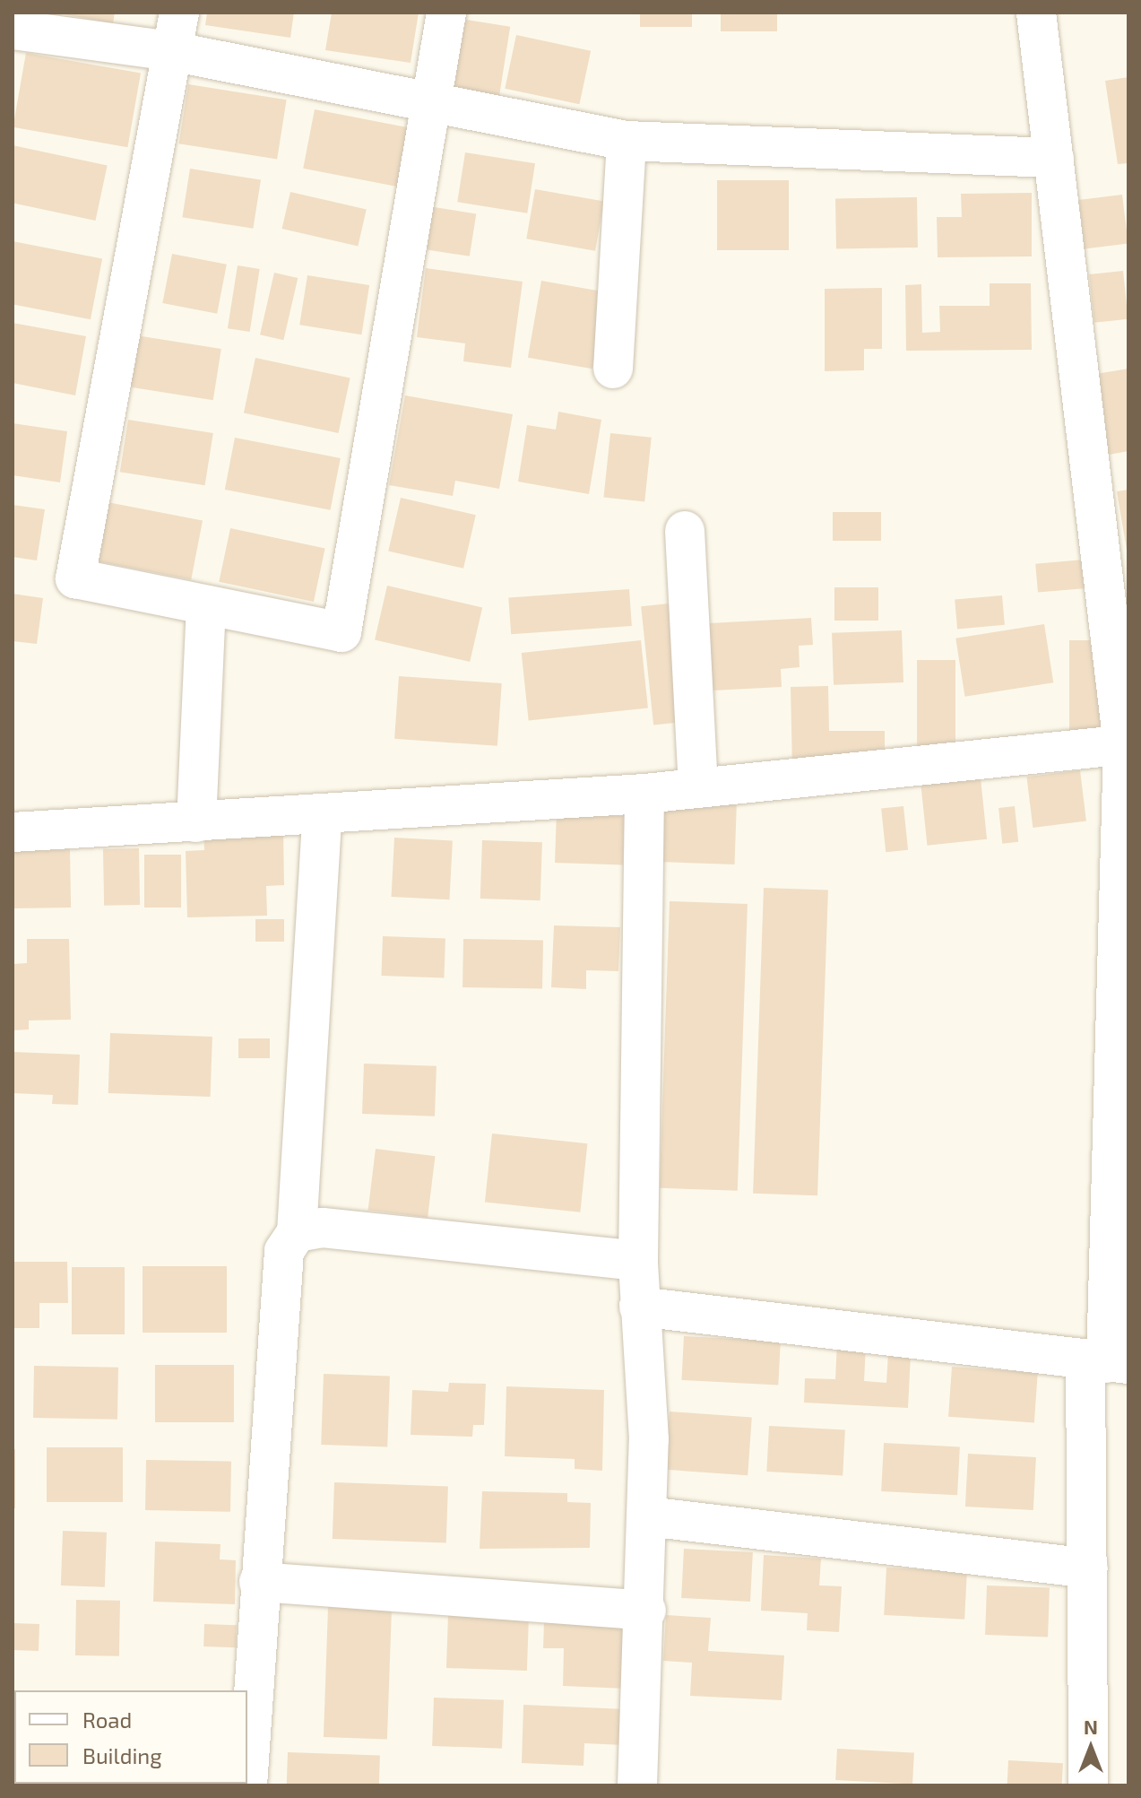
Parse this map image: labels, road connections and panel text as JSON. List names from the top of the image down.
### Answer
{
  "legend": ["Road", "Building"],
  "north": "top"
}
